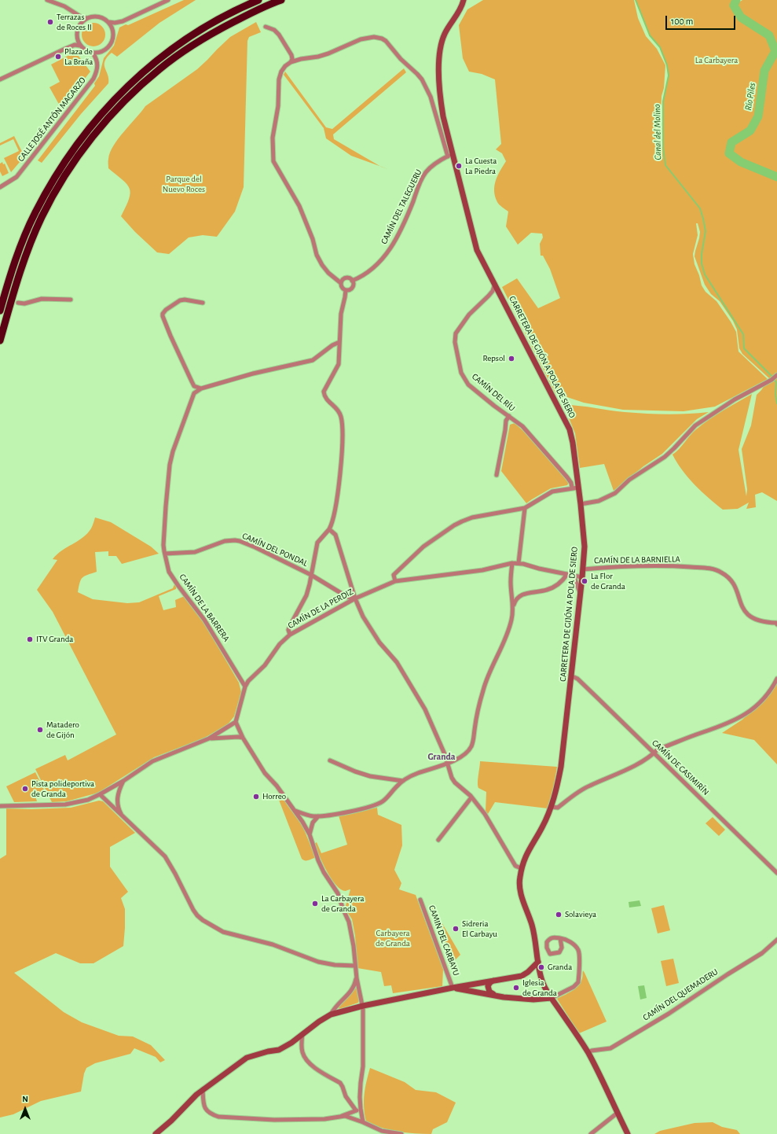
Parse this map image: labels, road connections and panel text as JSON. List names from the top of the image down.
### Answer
{
  "streets": {
    "street": [
      "CALLE JOSÉ ANTÓN MAGARZO",
      "CAMÍN DEL TALEGUERU",
      "CARRETERA DE GIJÓN A POLA DE SIERO",
      "CAMÍN DEL RÍU",
      "CAMÍN DEL PONDAL",
      "CAMÍN DE LA BARNIELLA",
      "CAMÍN DE LA BARRERA",
      "CAMÍN DE LA PERDIZ",
      "CAMÍN DE CASIMIRÍN",
      "CAMIN DEL CARBAYU",
      "CAMÍN DEL QUEMADERU"
    ]
  },
  "crossings": [
    ["CAMÍN DEL TALEGUERU", "CARRETERA DE GIJÓN A POLA DE SIERO"],
    ["CARRETERA DE GIJÓN A POLA DE SIERO", "CAMÍN DEL RÍU"],
    ["CARRETERA DE GIJÓN A POLA DE SIERO", "CAMÍN DE LA BARNIELLA"],
    ["CARRETERA DE GIJÓN A POLA DE SIERO", "CAMÍN DE LA PERDIZ"],
    ["CARRETERA DE GIJÓN A POLA DE SIERO", "CAMÍN DE CASIMIRÍN"],
    ["CAMÍN DEL PONDAL", "CAMÍN DE LA BARRERA"],
    ["CAMÍN DEL PONDAL", "CAMÍN DE LA PERDIZ"],
    ["CAMÍN DE LA BARRERA", "CAMÍN DE LA PERDIZ"]
  ],
  "districts": ["Granda"],
  "water": ["Río Piles", "Canal del Molino"],
  "parks": ["La Carbayera", "Parque del Nuevo Roces", "Carbayera de Granda"],
  "places": [
    "Terrazas de Roces II",
    "Plaza de La Braña",
    "La Cuesta La Piedra",
    "Repsol",
    "La Flor de Granda",
    "ITV Granda",
    "Matadero de Gijón",
    "Pista polideportiva de Granda",
    "Horreo",
    "La Carbayera de Granda",
    "Solavieya",
    "Sidreria El Carbayu",
    "Granda",
    "Iglesia de Granda"
  ],
  "scale_bar": "100 m",
  "north": "top"
}
